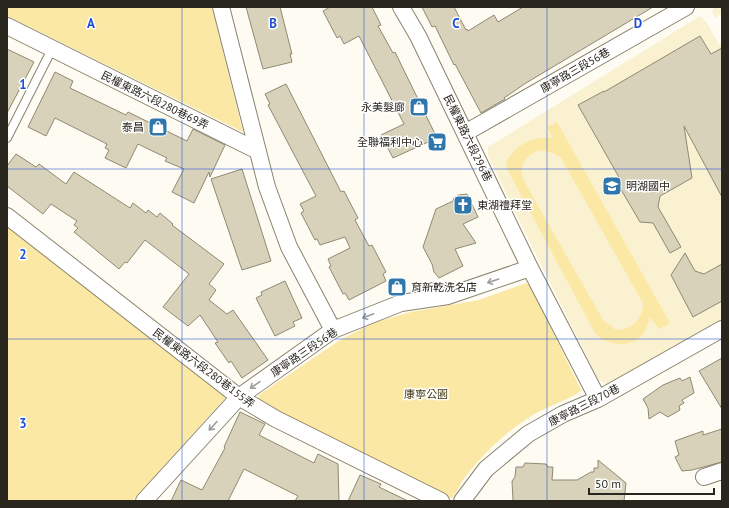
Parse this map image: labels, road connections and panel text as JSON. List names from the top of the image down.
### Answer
{
  "streets": {
    "street": [
      "康寧路三段56巷",
      "民權東路六段280巷69弄",
      "民權東路六段296巷",
      "民權東路六段280巷155弄",
      "康寧路三段70巷"
    ]
  },
  "crossings": [
    ["康寧路三段56巷", "民權東路六段296巷"],
    ["康寧路三段56巷", "民權東路六段280巷155弄"],
    ["民權東路六段296巷", "康寧路三段70巷"]
  ],
  "one_way": ["康寧路三段56巷"],
  "parks": ["康寧公園"],
  "places": {
    "shop": ["永美髮廊", "泰昌", "育新乾洗名店"],
    "supermarket": ["全聯福利中心"],
    "school or university": ["明湖國中"],
    "church": ["東湖禮拜堂"]
  },
  "scale_bar": "50 m",
  "grid": {
    "columns": [
      "A",
      "B",
      "C",
      "D"
    ],
    "rows": ["1", "2", "3"]
  }
}
